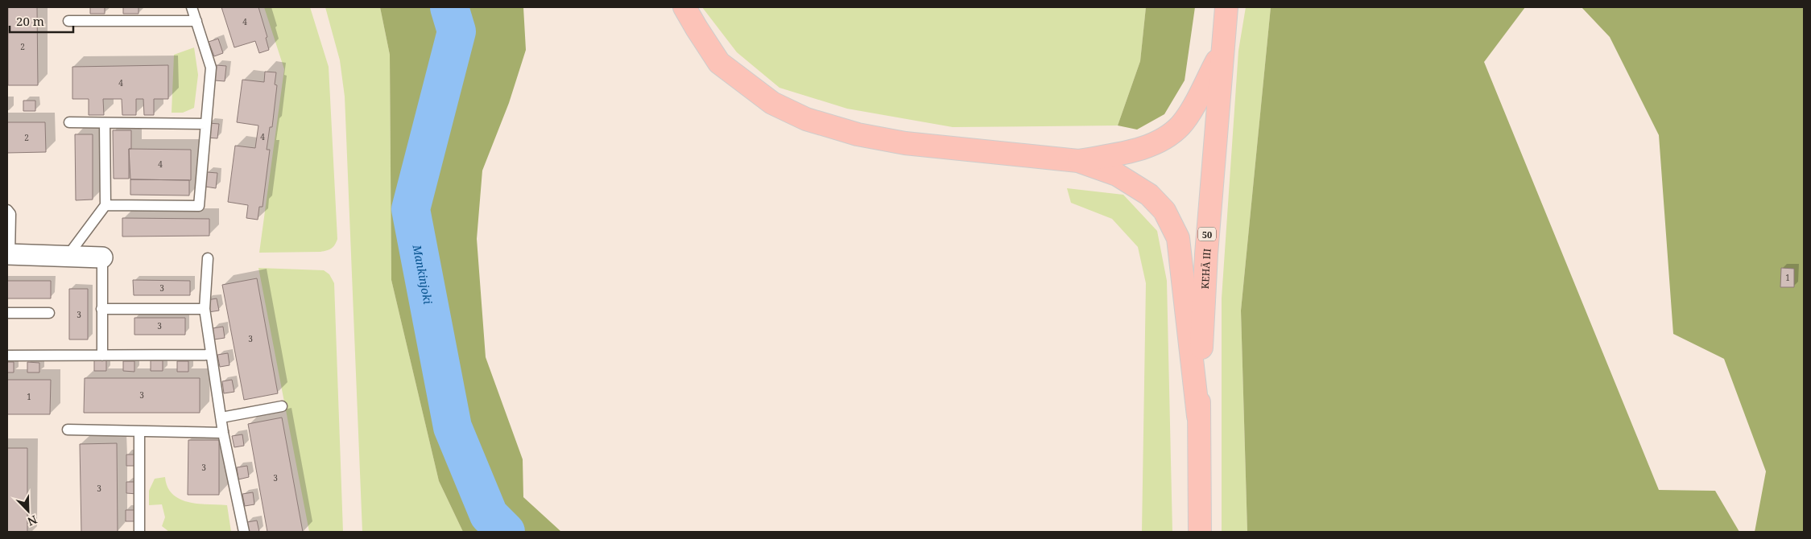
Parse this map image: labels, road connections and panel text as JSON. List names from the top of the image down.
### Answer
{
  "streets": {
    "highway": ["50", "KEHÄ III"]
  },
  "water": ["Mankinjoki"],
  "house_numbers": [
    "4",
    "2",
    "4",
    "4",
    "2",
    "4",
    "1",
    "3",
    "3",
    "3",
    "3",
    "3",
    "1",
    "3",
    "3",
    "3"
  ],
  "scale_bar": "20 m",
  "north": "bottom right"
}
